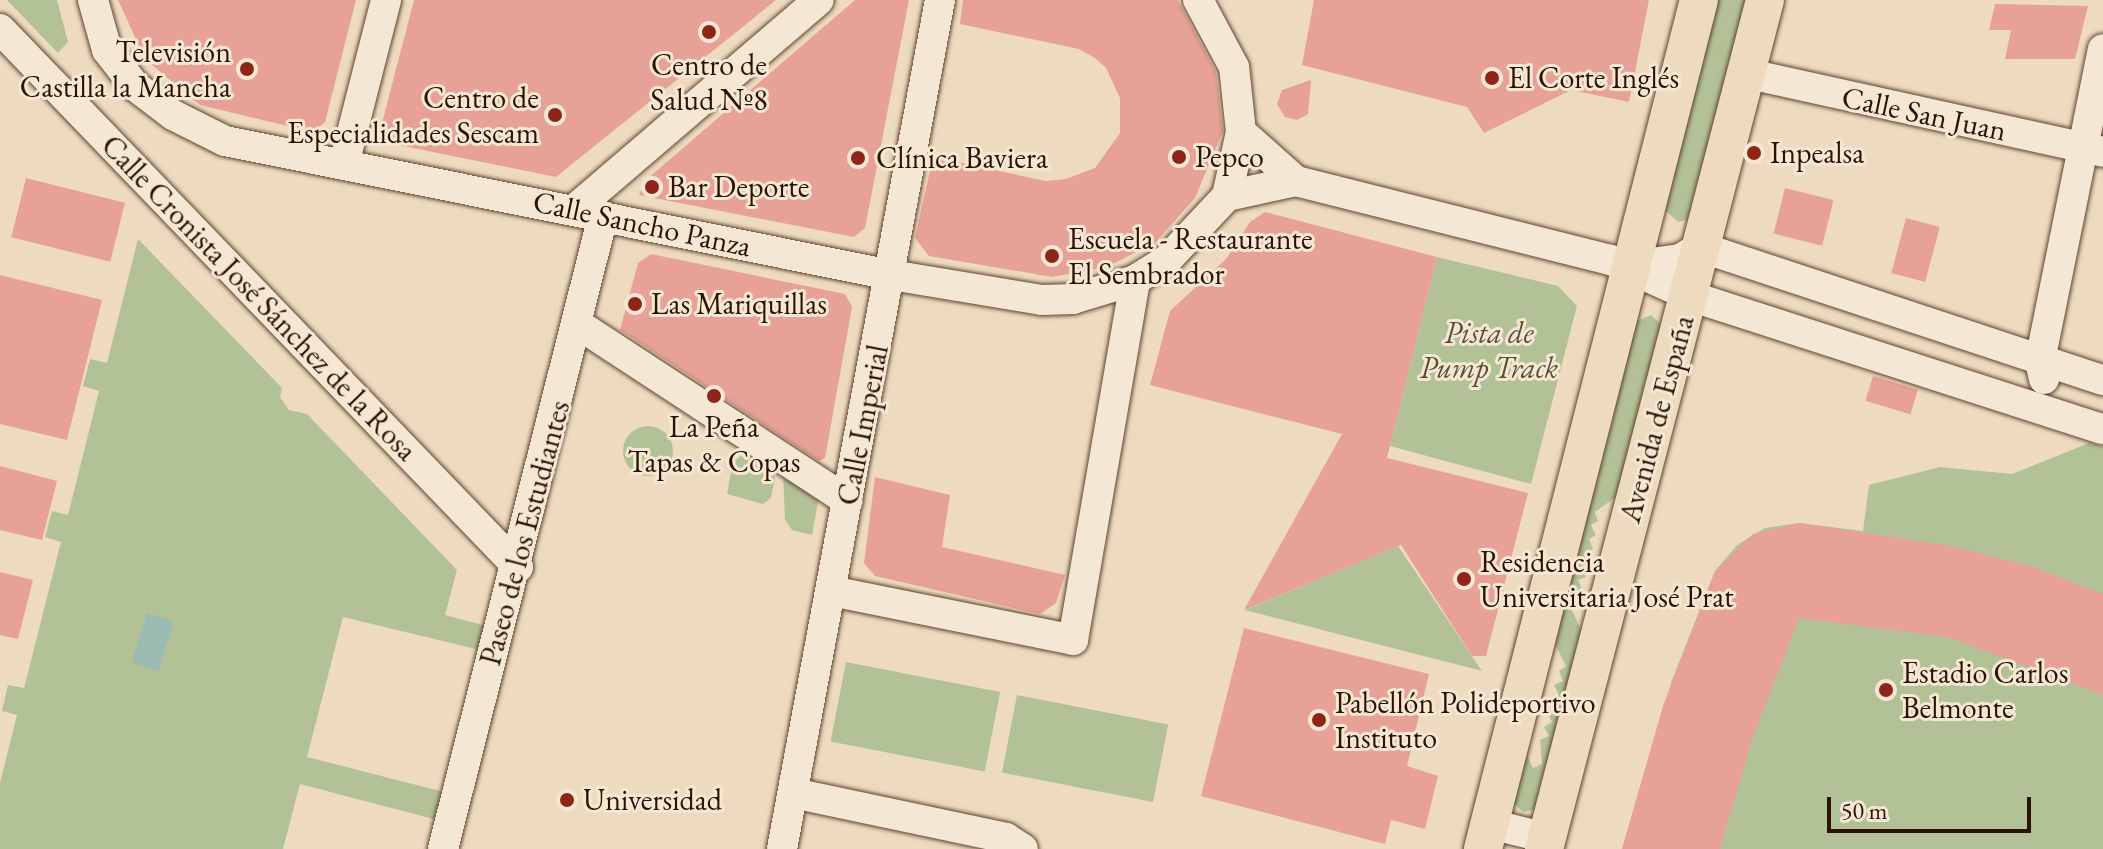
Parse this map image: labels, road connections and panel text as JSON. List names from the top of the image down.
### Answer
{
  "streets": {
    "main road": ["Avenida de España"],
    "street": [
      "Calle San Juan",
      "Calle Sancho Panza",
      "Calle Cronista José Sánchez de la Rosa",
      "Calle Imperial",
      "Paseo de los Estudiantes"
    ]
  },
  "crossings": [
    ["Calle San Juan", "Avenida de España"],
    ["Calle Sancho Panza", "Calle Imperial"],
    ["Calle Sancho Panza", "Paseo de los Estudiantes"],
    ["Calle Cronista José Sánchez de la Rosa", "Paseo de los Estudiantes"]
  ],
  "parks": ["Pista de Pump Track"],
  "places": [
    "Centro de Salud Nº8",
    "Televisión Castilla la Mancha",
    "El Corte Inglés",
    "Centro de Especialidades Sescam",
    "Inpealsa",
    "Pepco",
    "Clínica Baviera",
    "Bar Deporte",
    "Escuela - Restaurante El Sembrador",
    "Las Mariquillas",
    "La Peña Tapas & Copas",
    "Residencia Universitaria José Prat",
    "Estadio Carlos Belmonte",
    "Pabellón Polideportivo Instituto",
    "Universidad"
  ],
  "scale_bar": "50 m"
}
